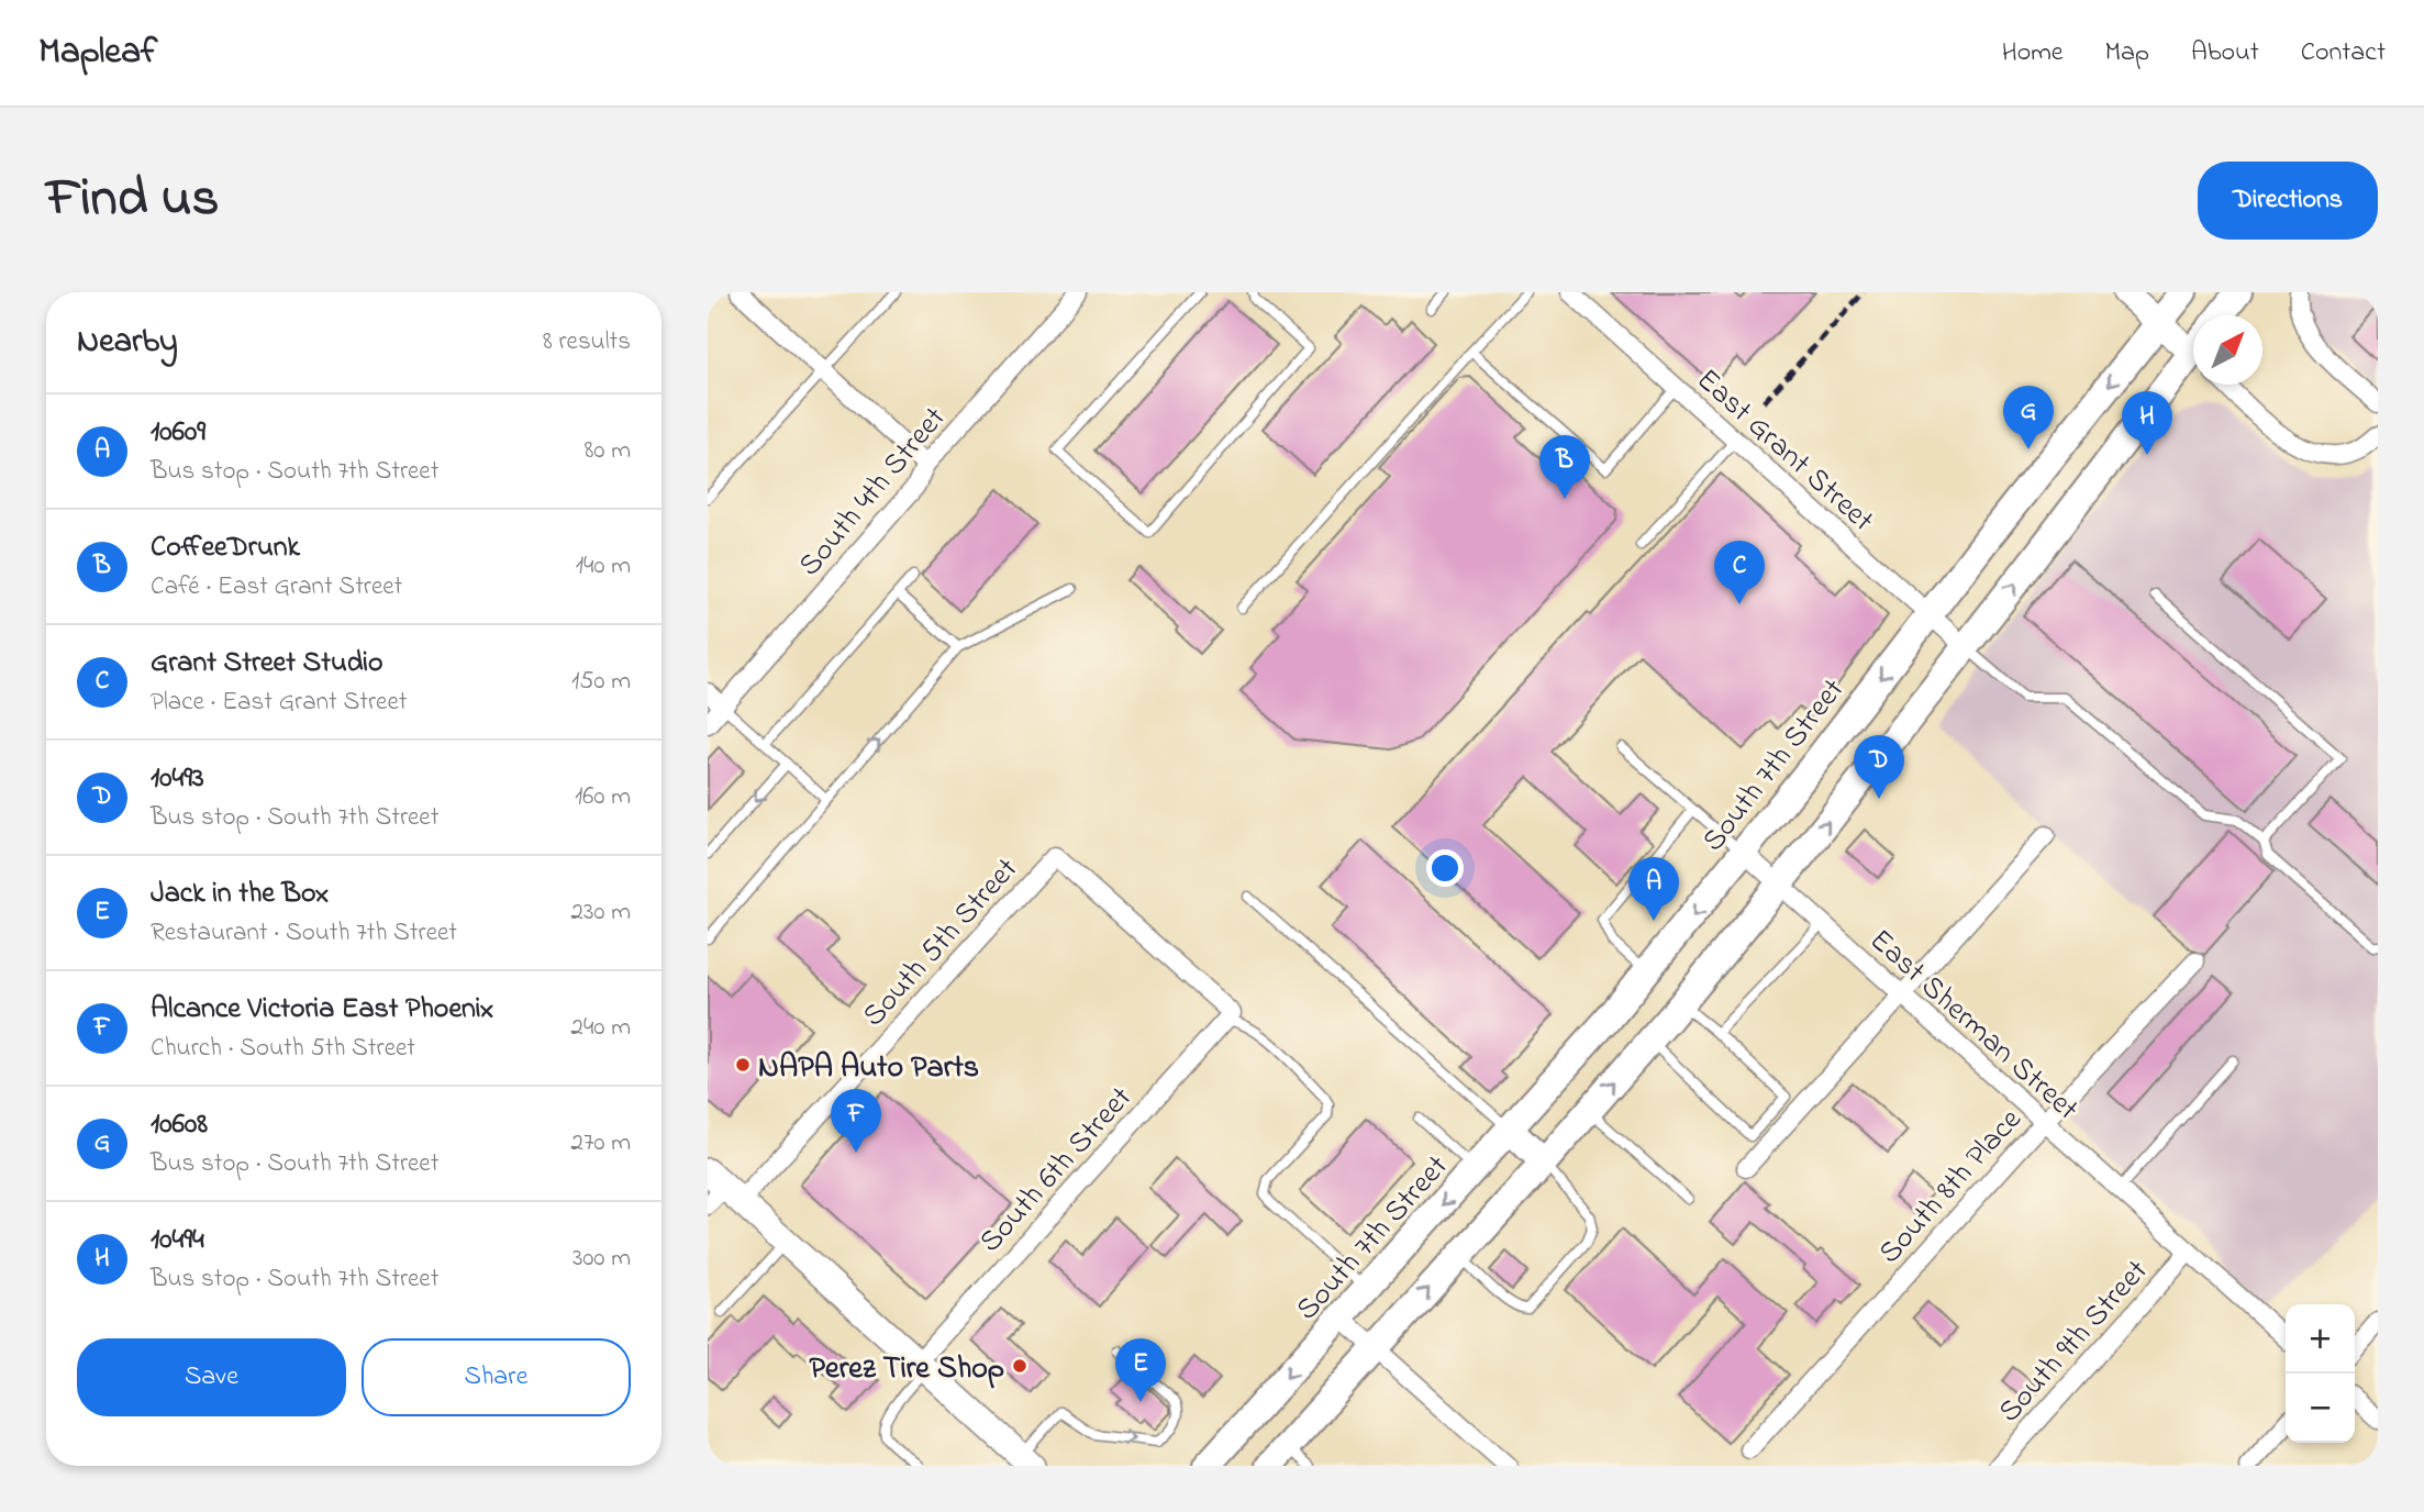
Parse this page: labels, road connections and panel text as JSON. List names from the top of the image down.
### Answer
{
  "streets": {
    "main road": ["South 7th Street"],
    "street": [
      "East Grant Street",
      "South 4th Street",
      "South 5th Street",
      "East Sherman Street",
      "South 6th Street",
      "South 8th Place",
      "South 9th Street"
    ]
  },
  "crossings": [
    ["East Grant Street", "South 7th Street"],
    ["South 7th Street", "East Sherman Street"],
    ["South 5th Street", "South 6th Street"],
    ["East Sherman Street", "South 8th Place"],
    ["East Sherman Street", "South 9th Street"]
  ],
  "places": ["NAPA Auto Parts", "Perez Tire Shop"],
  "north": "top right",
  "page": {
    "header": "Mapleaf",
    "nav": [
      "Home",
      "Map",
      "About",
      "Contact"
    ],
    "title": "Find us",
    "buttons": [
      "Directions",
      ["Save", "Share"]
    ],
    "heading": ["Nearby", "8 results"],
    "pins": [
      "G",
      "H",
      "B",
      "C",
      "D",
      "A",
      "F",
      "E"
    ],
    "list": [
      {
        "mark": "A",
        "name": "10609",
        "note": "Bus stop · South 7th Street",
        "value": "80 m"
      },
      {
        "mark": "B",
        "name": "CoffeeDrunk",
        "note": "Café · East Grant Street",
        "value": "140 m"
      },
      {
        "mark": "C",
        "name": "Grant Street Studio",
        "note": "Place · East Grant Street",
        "value": "150 m"
      },
      {
        "mark": "D",
        "name": "10493",
        "note": "Bus stop · South 7th Street",
        "value": "160 m"
      },
      {
        "mark": "E",
        "name": "Jack in the Box",
        "note": "Restaurant · South 7th Street",
        "value": "230 m"
      },
      {
        "mark": "F",
        "name": "Alcance Victoria East Phoenix",
        "note": "Church · South 5th Street",
        "value": "240 m"
      },
      {
        "mark": "G",
        "name": "10608",
        "note": "Bus stop · South 7th Street",
        "value": "270 m"
      },
      {
        "mark": "H",
        "name": "10494",
        "note": "Bus stop · South 7th Street",
        "value": "300 m"
      }
    ],
    "map_buttons": ["+", "−"]
  }
}
